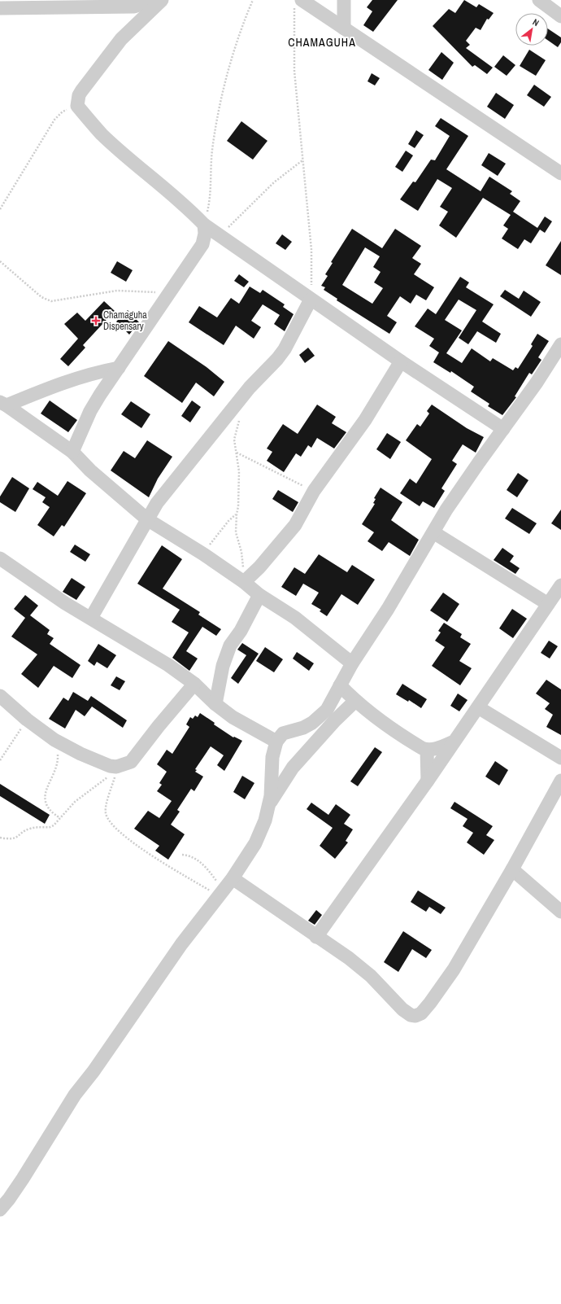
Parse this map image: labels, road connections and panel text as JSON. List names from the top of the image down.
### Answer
{
  "districts": ["CHAMAGUHA"],
  "places": {
    "health": ["Chamaguha Dispensary"]
  },
  "north": "top right"
}
